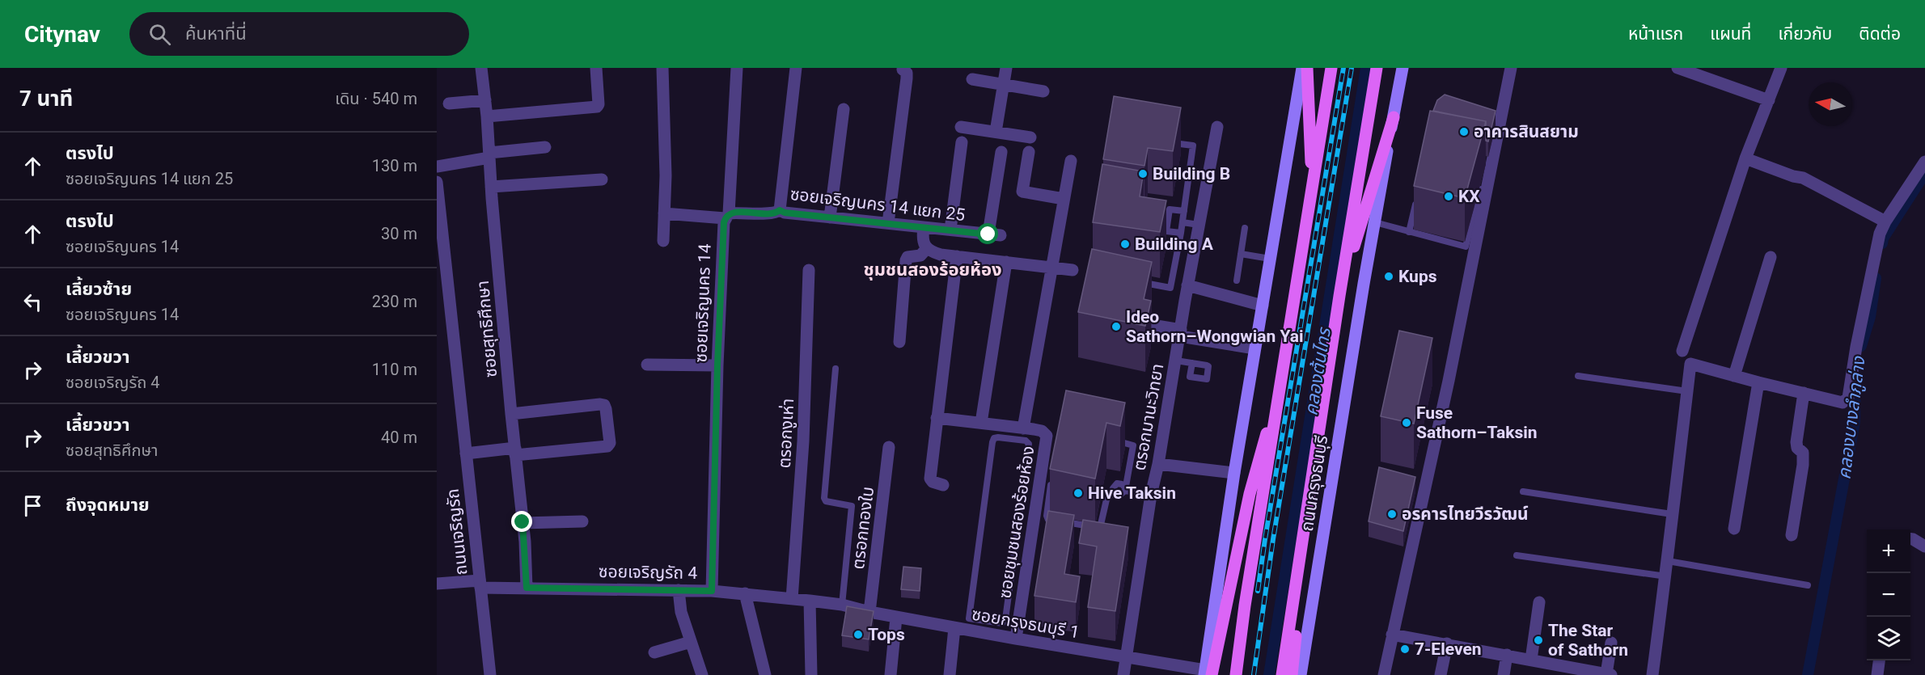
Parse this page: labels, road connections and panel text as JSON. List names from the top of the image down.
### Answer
{
  "streets": {
    "main road": ["ถนนกรุงธนบุรี"],
    "street": [
      "ซอยเจริญนคร 14 แยก 25",
      "ซอยเจริญนคร 14",
      "ซอยสุทธิศึกษา",
      "ตรอกมานะวิทยา",
      "ตรอกงูเห่า",
      "ซอยชุมชนสองร้อยห้อง",
      "ตรอกทองใบ",
      "ถนนเจริญรัถ",
      "ซอยเจริญรัถ 4",
      "ซอยกรุงธนบุรี 1"
    ]
  },
  "crossings": [
    ["ซอยเจริญนคร 14", "ซอยเจริญรัถ 4"],
    ["ซอยสุทธิศึกษา", "ซอยเจริญรัถ 4"],
    ["ตรอกมานะวิทยา", "ซอยกรุงธนบุรี 1"],
    ["ตรอกงูเห่า", "ซอยเจริญรัถ 4"],
    ["ซอยชุมชนสองร้อยห้อง", "ซอยกรุงธนบุรี 1"],
    ["ตรอกทองใบ", "ซอยกรุงธนบุรี 1"],
    ["ถนนเจริญรัถ", "ซอยเจริญรัถ 4"],
    ["ซอยเจริญรัถ 4", "ซอยกรุงธนบุรี 1"]
  ],
  "districts": ["ชุมชนสองร้อยห้อง"],
  "water": ["คลองต้นไทร", "คลองบางลำภูล่าง"],
  "places": [
    "อาคารสินสยาม",
    "Building B",
    "KX",
    "Building A",
    "Kups",
    "Ideo Sathorn–Wongwian Yai",
    "Fuse Sathorn–Taksin",
    "Hive Taksin",
    "อรคารไทยวีรวัฒน์",
    "Tops",
    "The Star of Sathorn",
    "7-Eleven"
  ],
  "north": "left",
  "page": {
    "header": "Citynav",
    "search": "ค้นหาที่นี่",
    "nav": [
      "หน้าแรก",
      "แผนที่",
      "เกี่ยวกับ",
      "ติดต่อ"
    ],
    "heading": ["7 นาที", "เดิน · 540 m"],
    "list": [
      ["ตรงไป", "ซอยเจริญนคร 14 แยก 25", "130 m"],
      ["ตรงไป", "ซอยเจริญนคร 14", "30 m"],
      ["เลี้ยวซ้าย", "ซอยเจริญนคร 14", "230 m"],
      ["เลี้ยวขวา", "ซอยเจริญรัถ 4", "110 m"],
      ["เลี้ยวขวา", "ซอยสุทธิศึกษา", "40 m"],
      "ถึงจุดหมาย"
    ],
    "map_buttons": ["+", "−"]
  }
}
